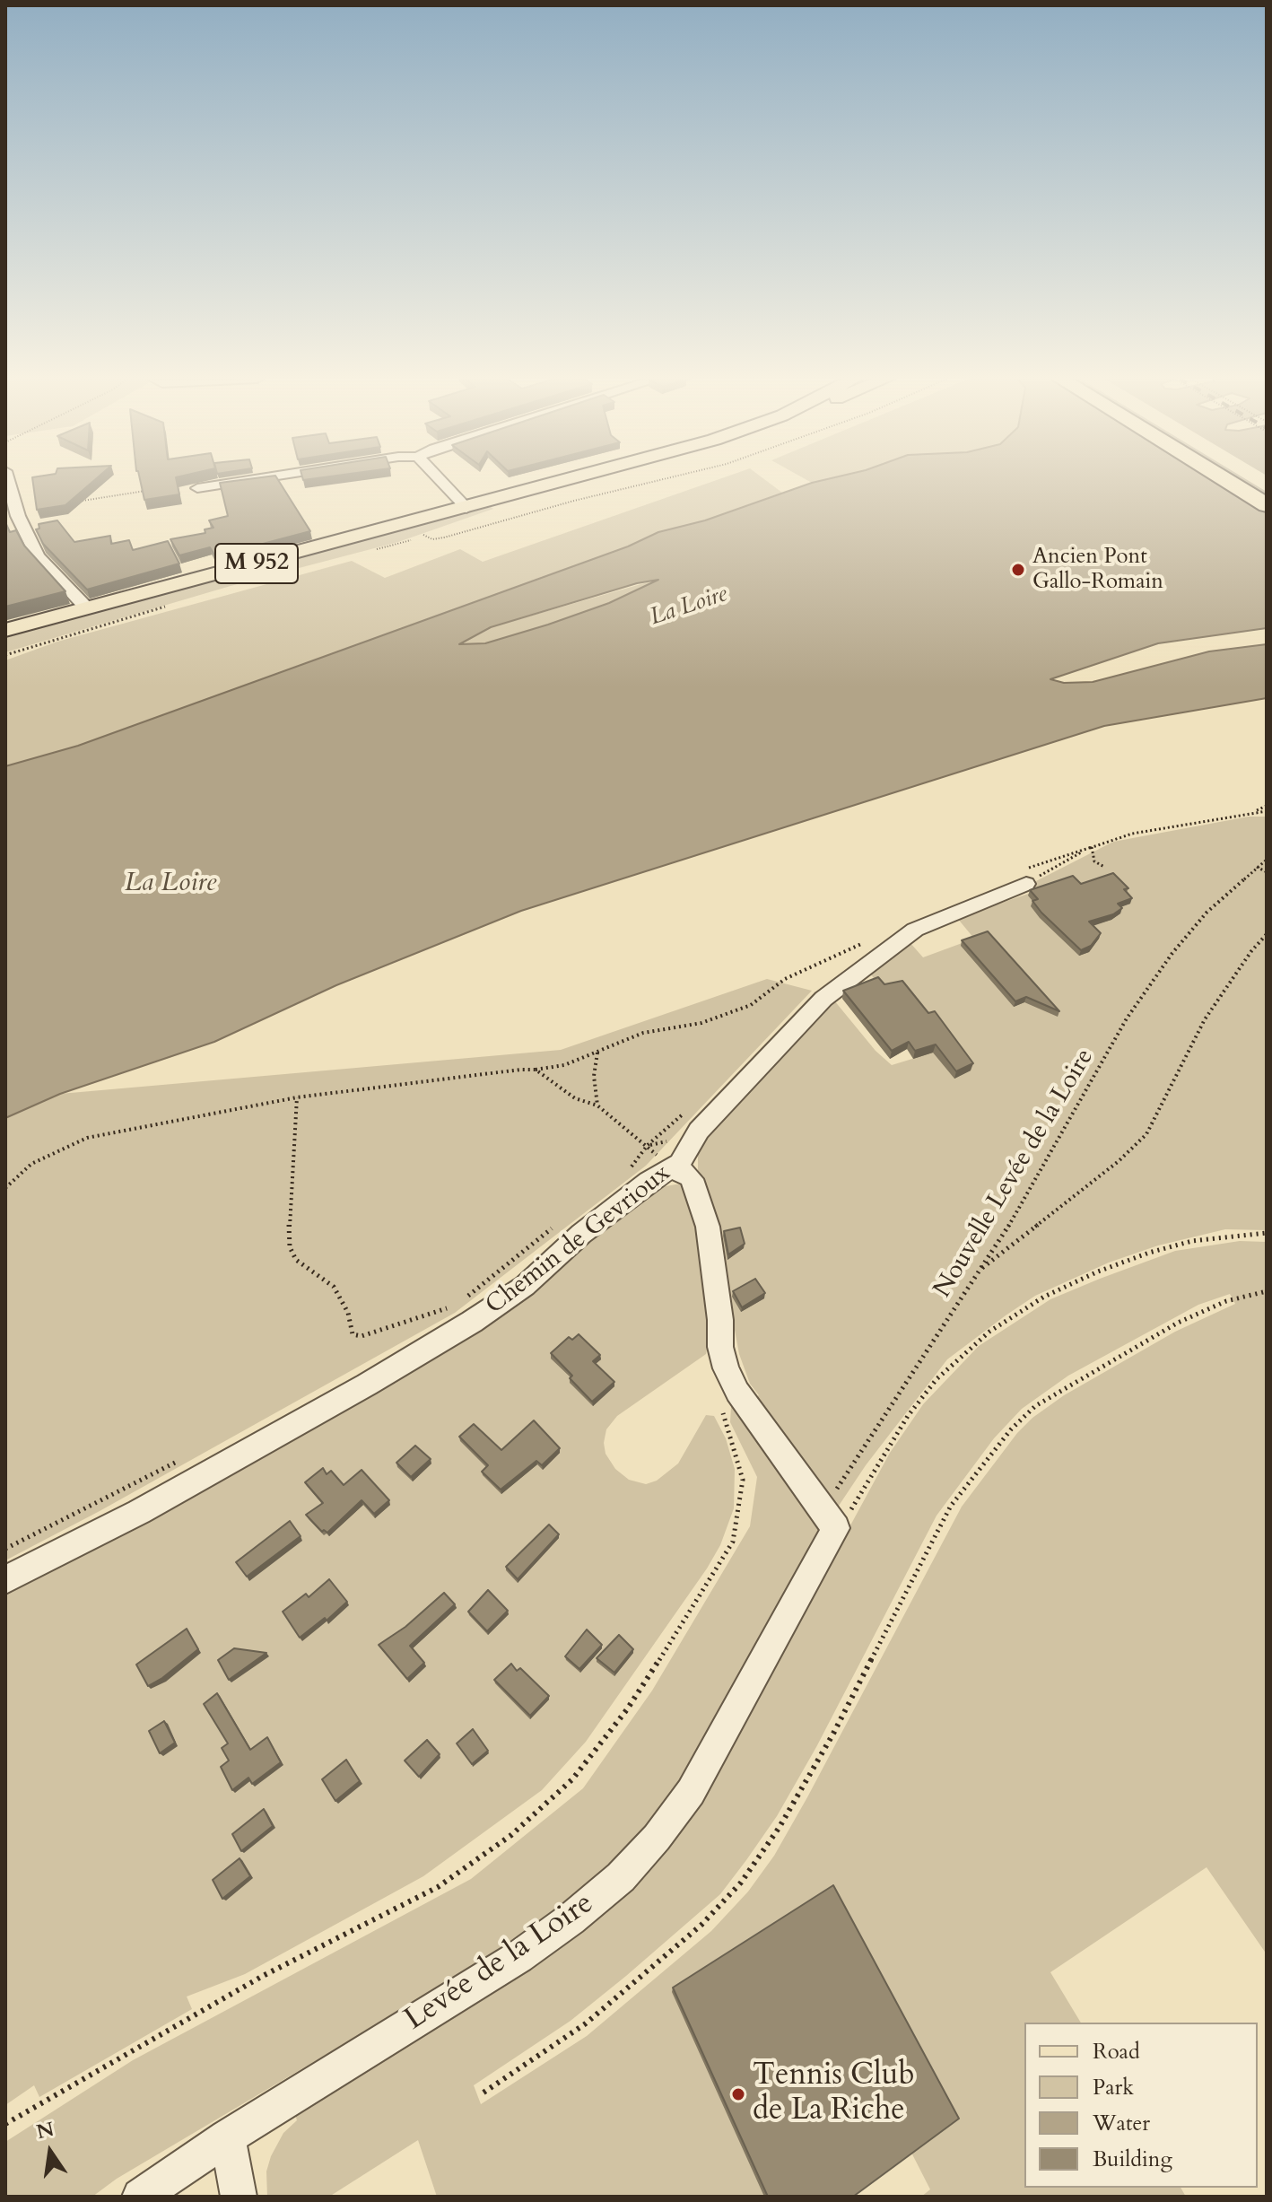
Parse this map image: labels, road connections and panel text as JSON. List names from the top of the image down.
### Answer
{
  "streets": {
    "main road": ["M 952"],
    "street": ["Chemin de Gevrioux", "Levée de la Loire"],
    "path": ["Nouvelle Levée de la Loire"]
  },
  "crossings": [
    ["Nouvelle Levée de la Loire", "Levée de la Loire"]
  ],
  "water": ["La Loire"],
  "places": ["Ancien Pont Gallo-Romain", "Tennis Club de La Riche"],
  "legend": [
    "Road",
    "Park",
    "Water",
    "Building"
  ],
  "north": "top"
}
